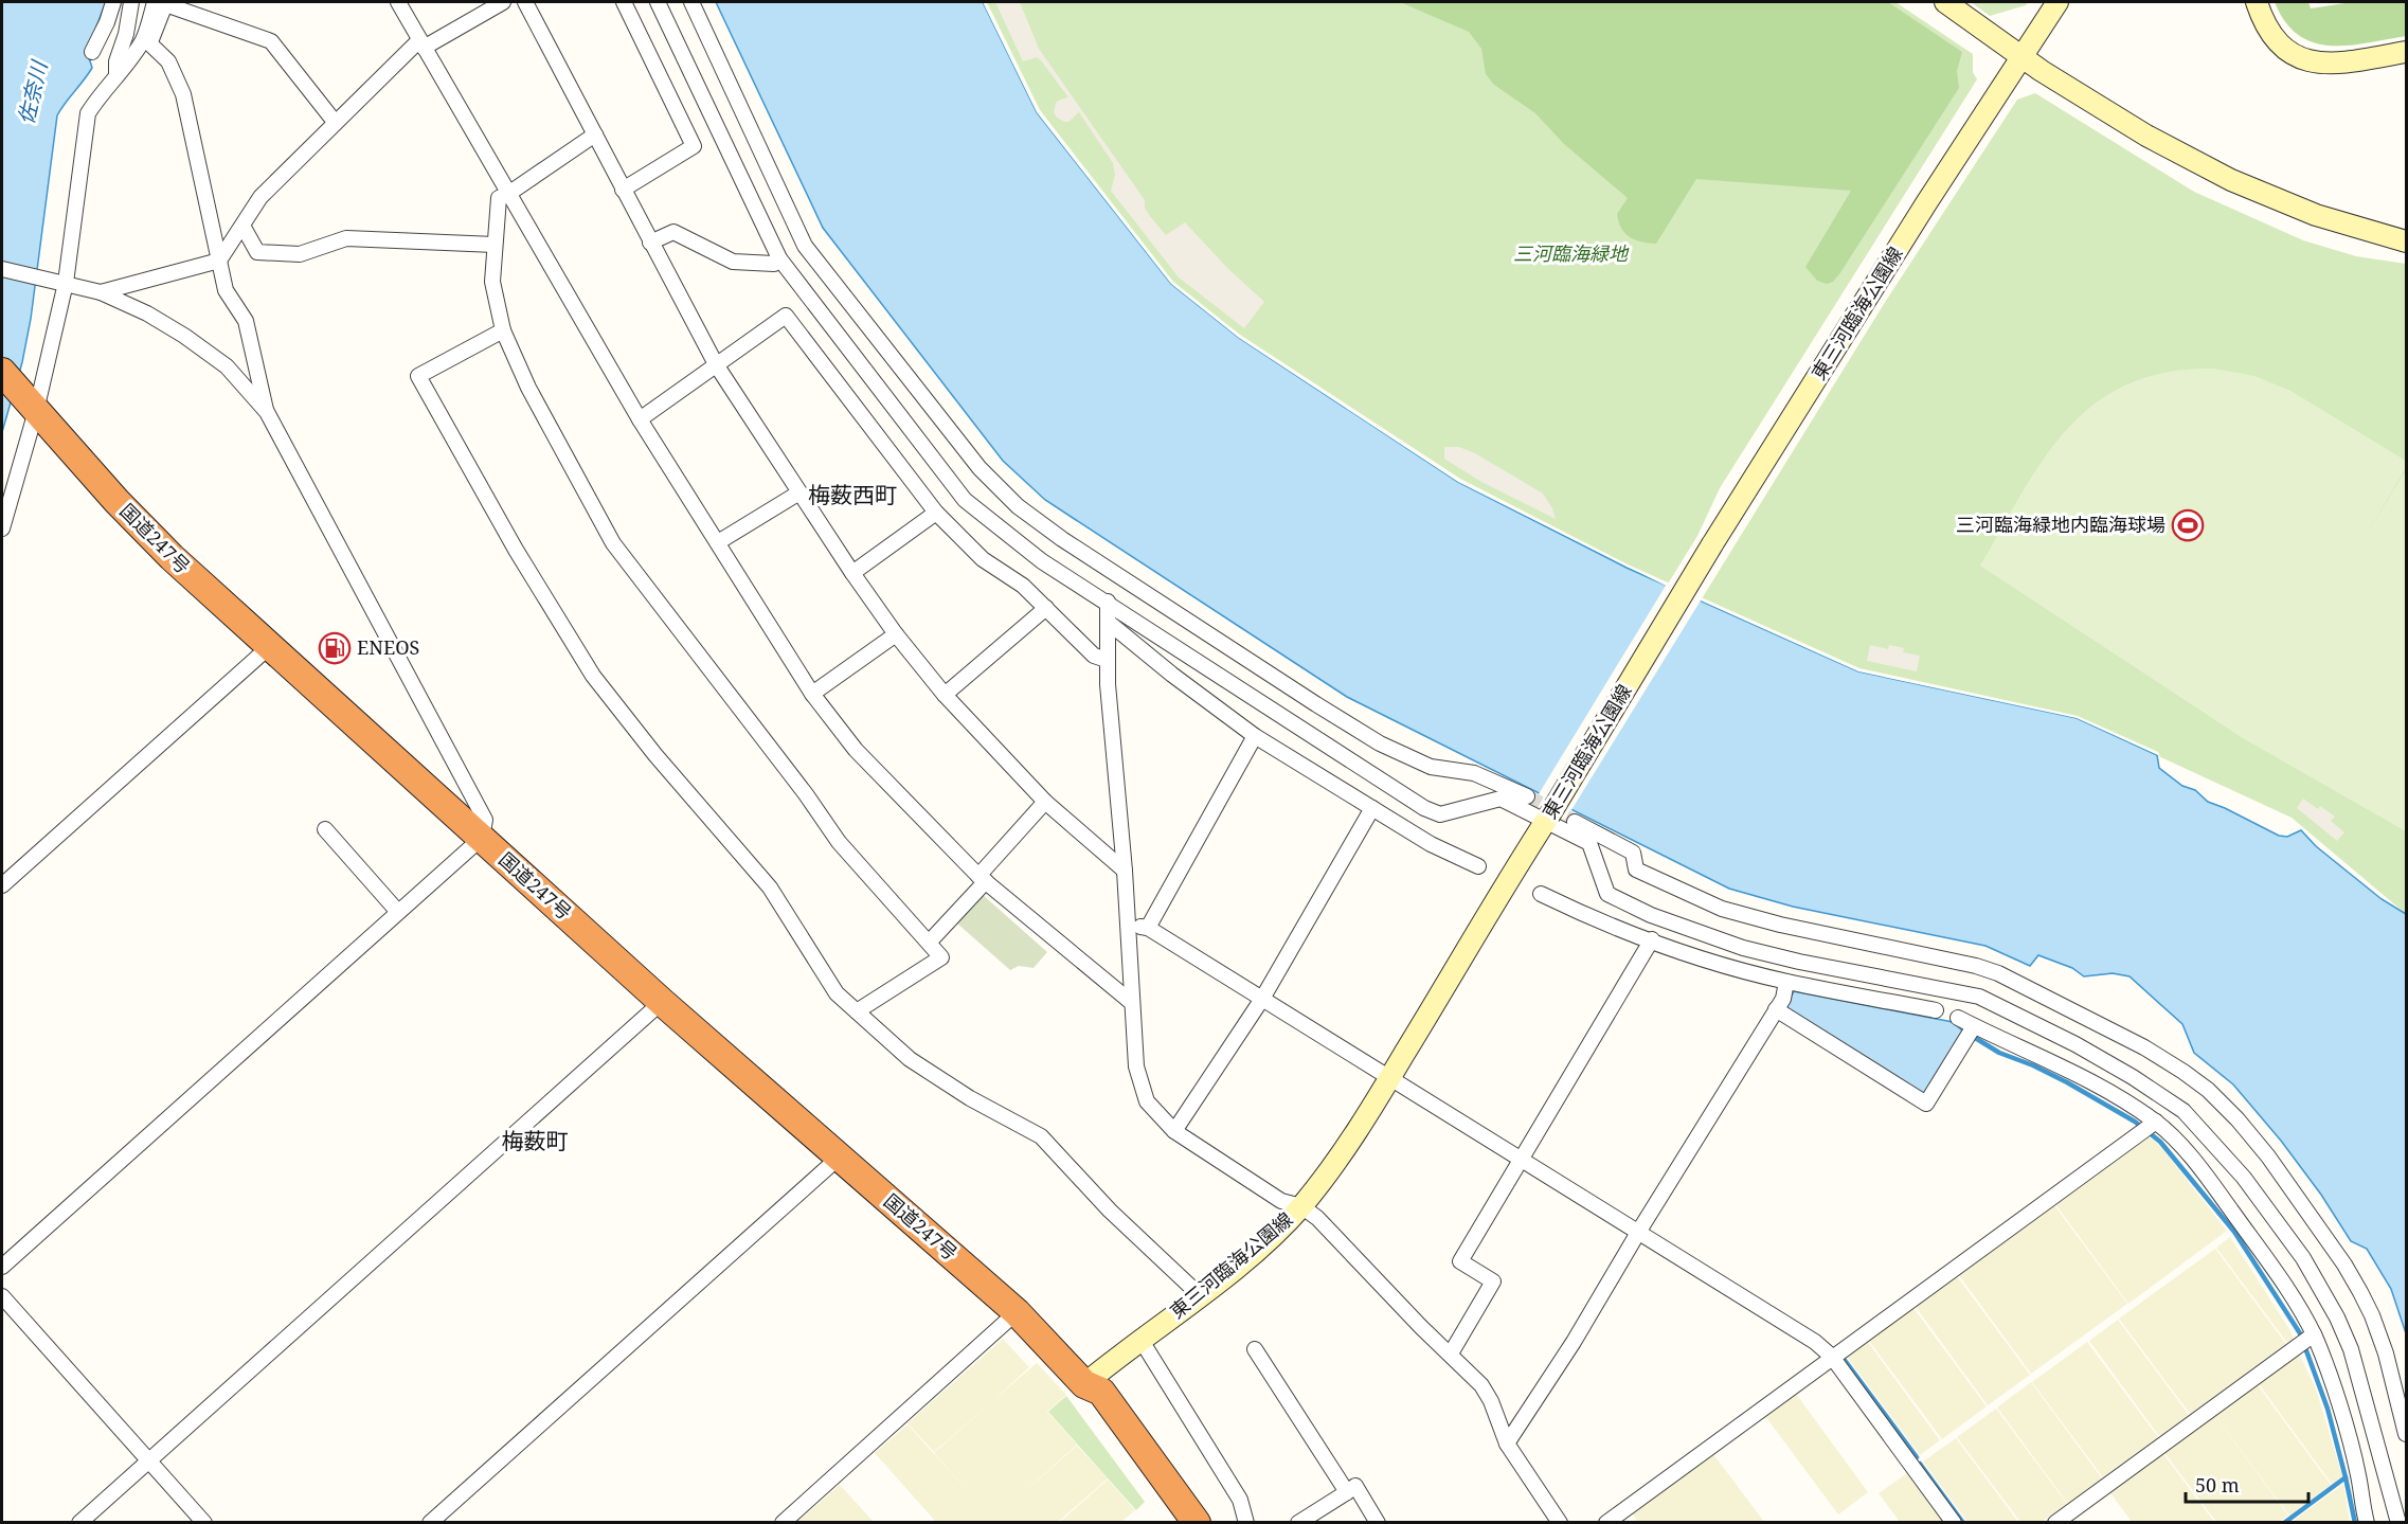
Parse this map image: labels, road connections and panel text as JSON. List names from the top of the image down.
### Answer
{
  "streets": {
    "highway": ["国道247号"],
    "main road": ["東三河臨海公園線"]
  },
  "crossings": [
    ["東三河臨海公園線", "国道247号"]
  ],
  "districts": ["梅薮西町", "梅薮町"],
  "water": ["佐奈川"],
  "parks": ["三河臨海緑地"],
  "places": {
    "sports": ["三河臨海緑地内臨海球場"],
    "fuel station": ["ENEOS"]
  },
  "scale_bar": "50 m"
}
